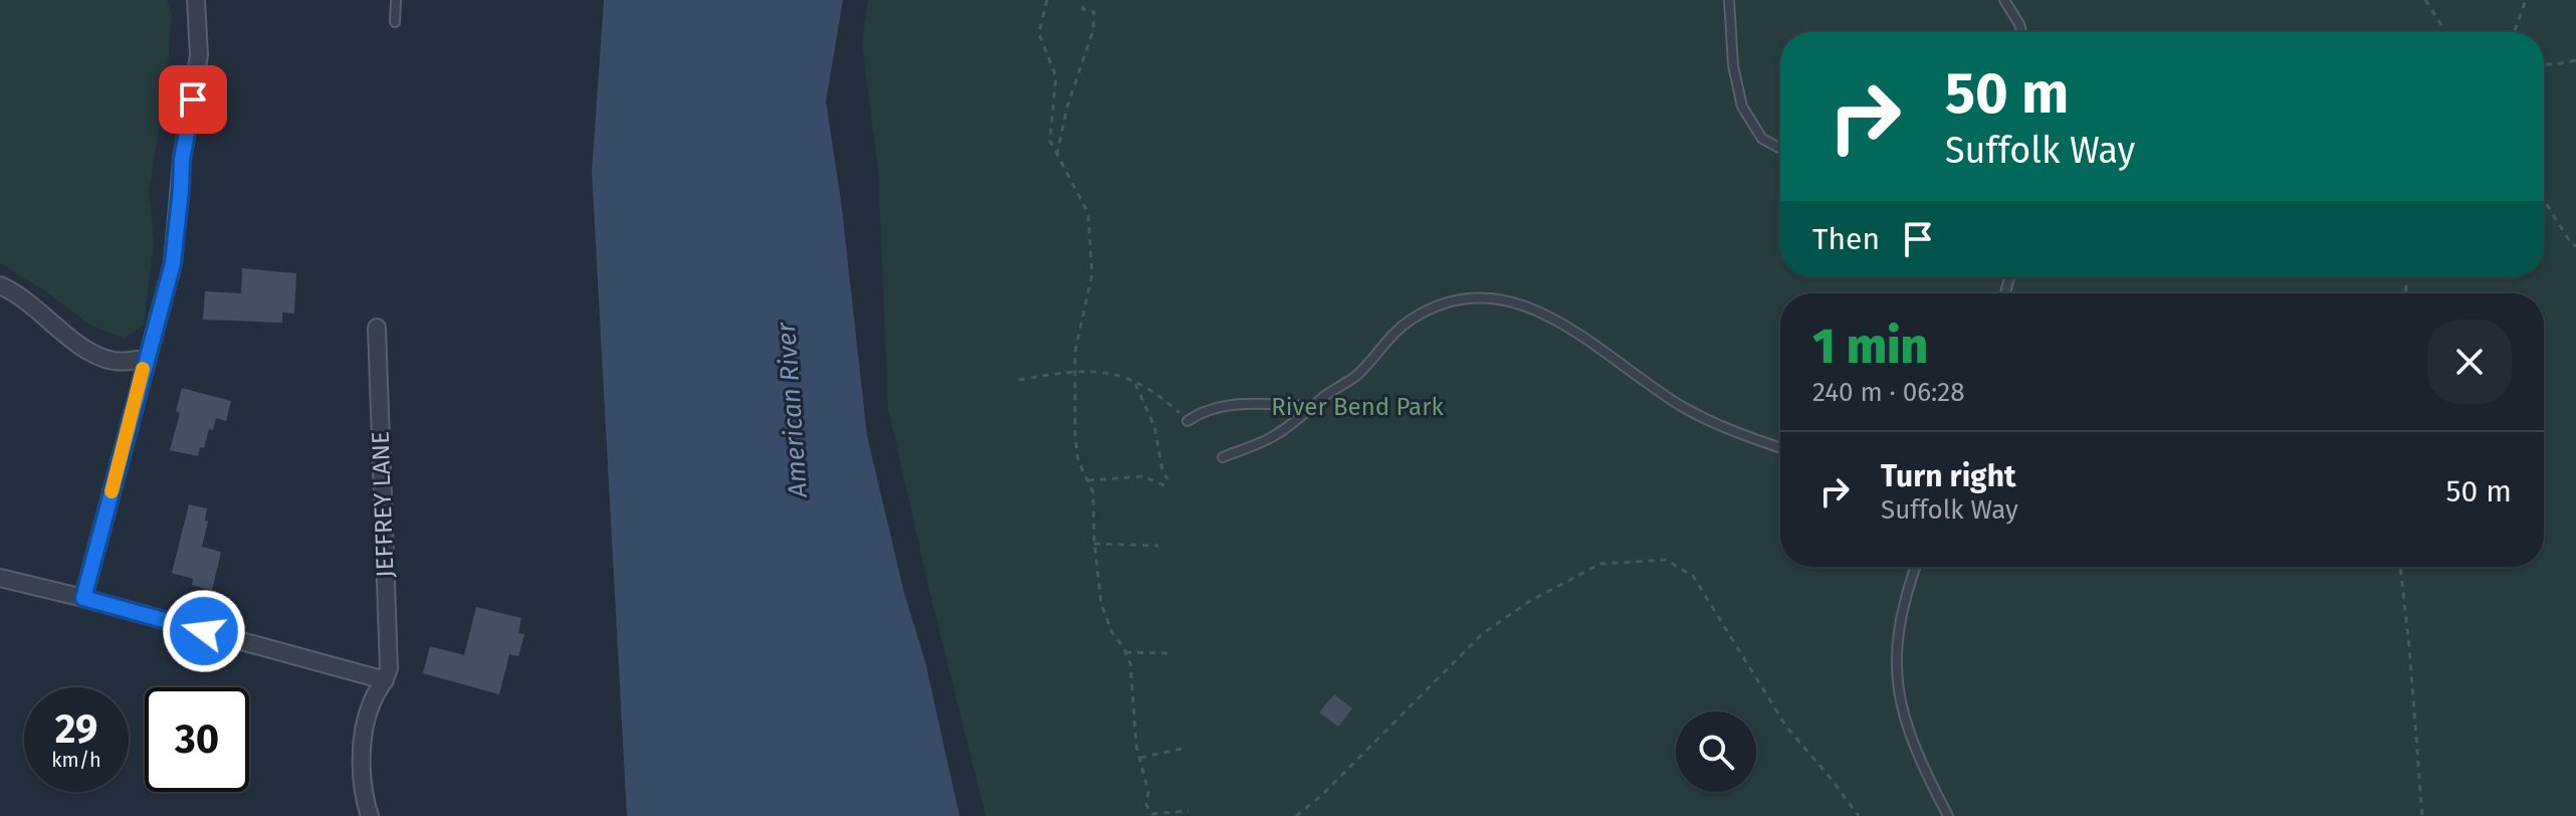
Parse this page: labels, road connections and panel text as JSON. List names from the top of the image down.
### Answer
{
  "streets": {
    "street": ["JEFFREY LANE"]
  },
  "water": ["American River"],
  "parks": ["River Bend Park"],
  "page": {
    "turn": ["50 m", "Suffolk Way"],
    "then": "Then",
    "heading": ["1 min", "240 m · 06:28"],
    "list": [
      {
        "name": "Turn right",
        "note": "Suffolk Way",
        "value": "50 m"
      }
    ],
    "speed": "29 km/h",
    "limit": "30"
  }
}
